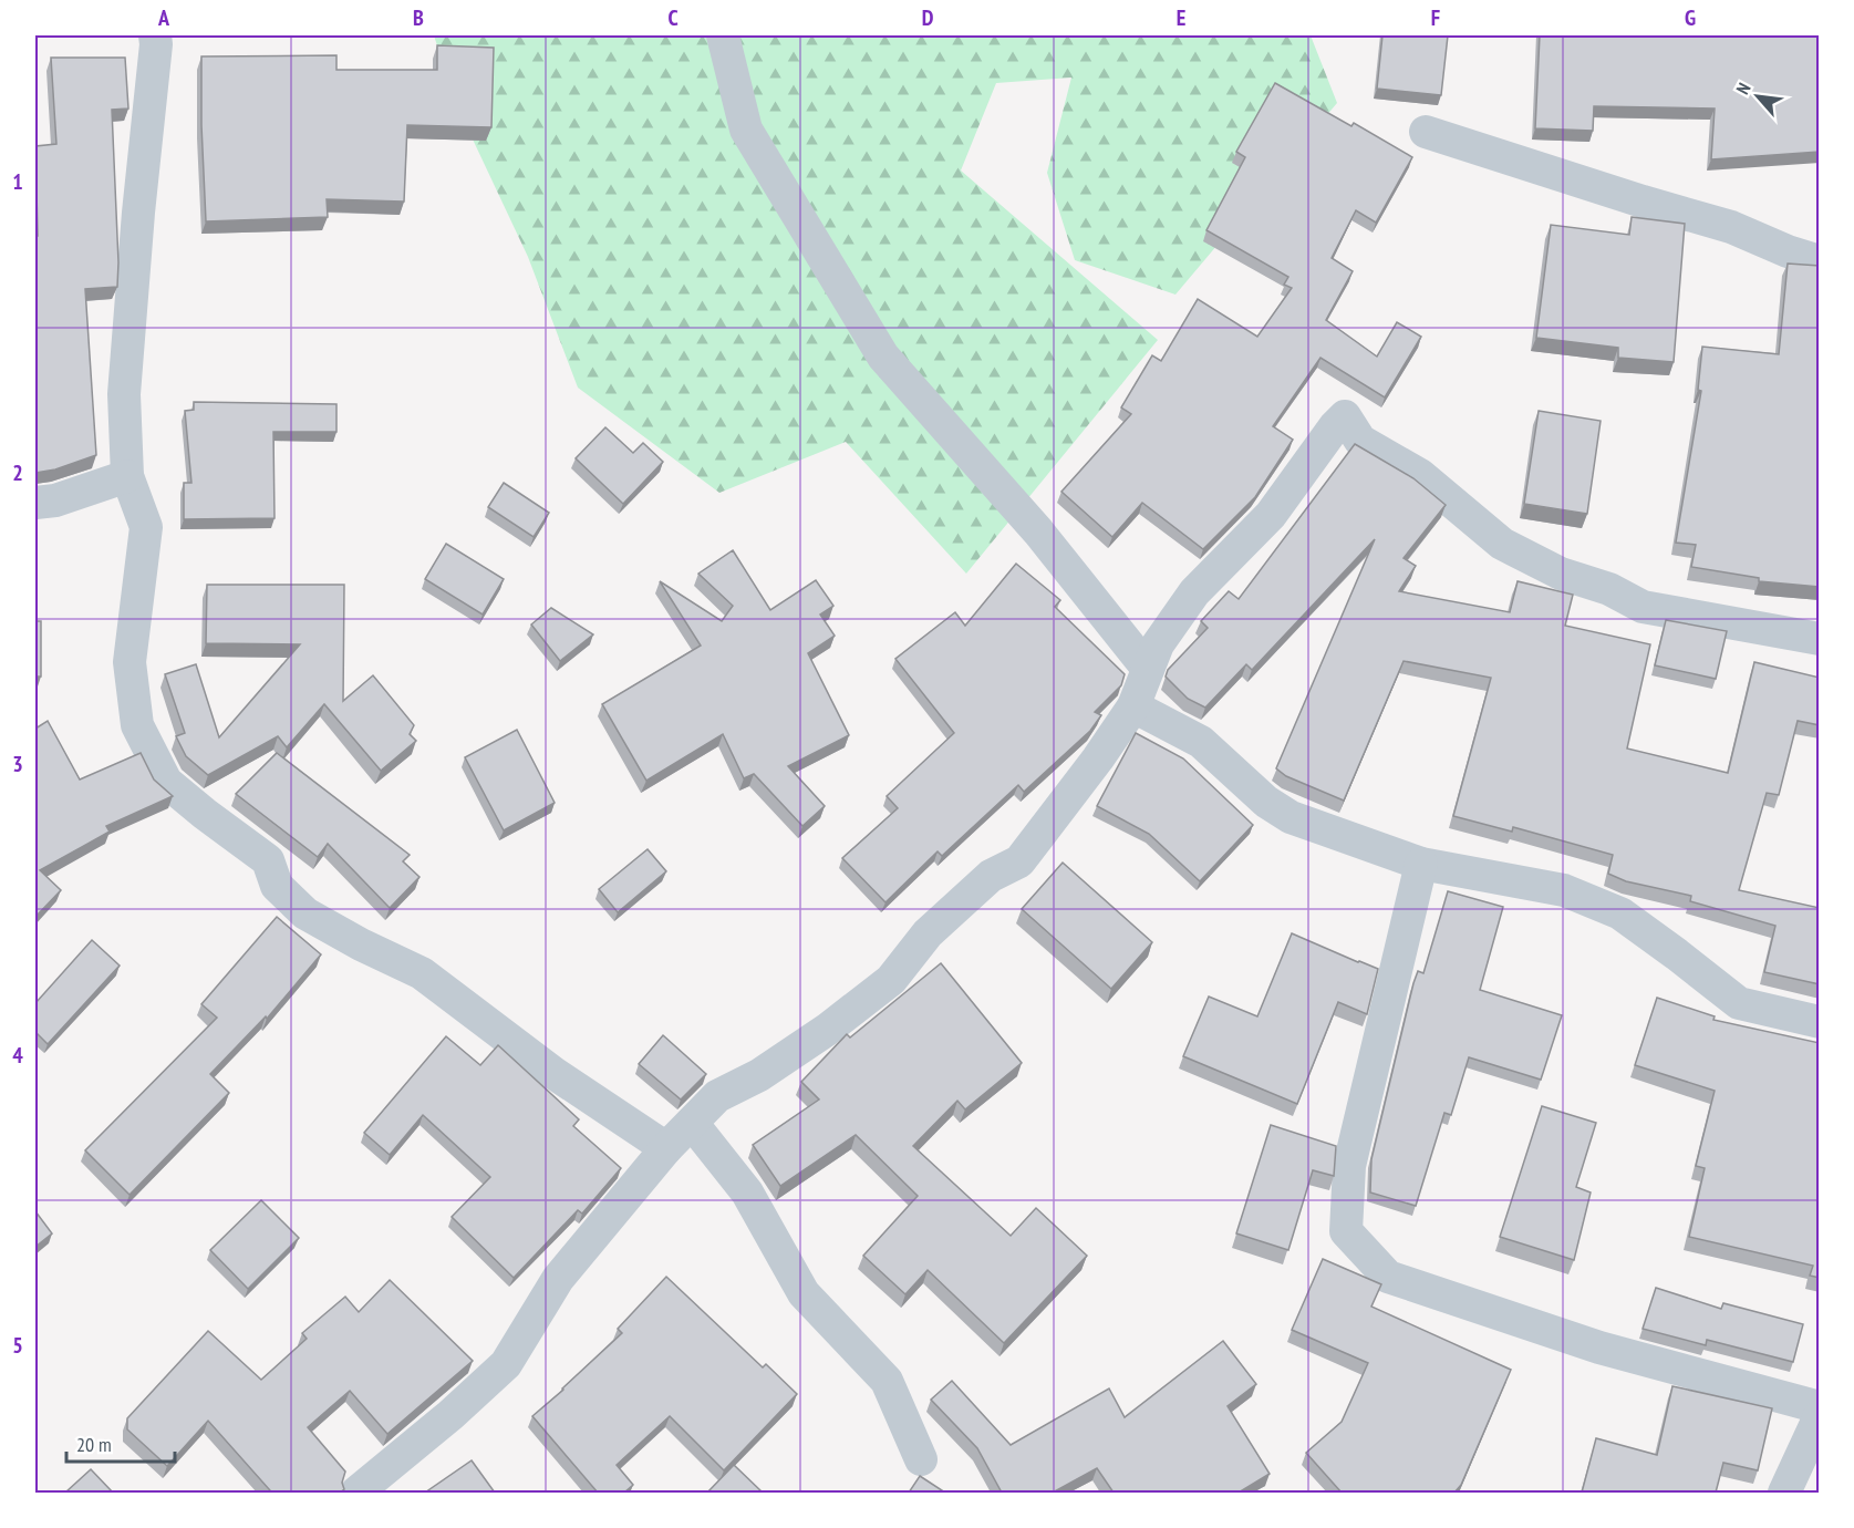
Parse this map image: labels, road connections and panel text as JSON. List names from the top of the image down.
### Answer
{
  "scale_bar": "20 m",
  "north": "top left",
  "grid": {
    "columns": [
      "A",
      "B",
      "C",
      "D",
      "E",
      "F",
      "G"
    ],
    "rows": [
      "1",
      "2",
      "3",
      "4",
      "5"
    ]
  }
}
